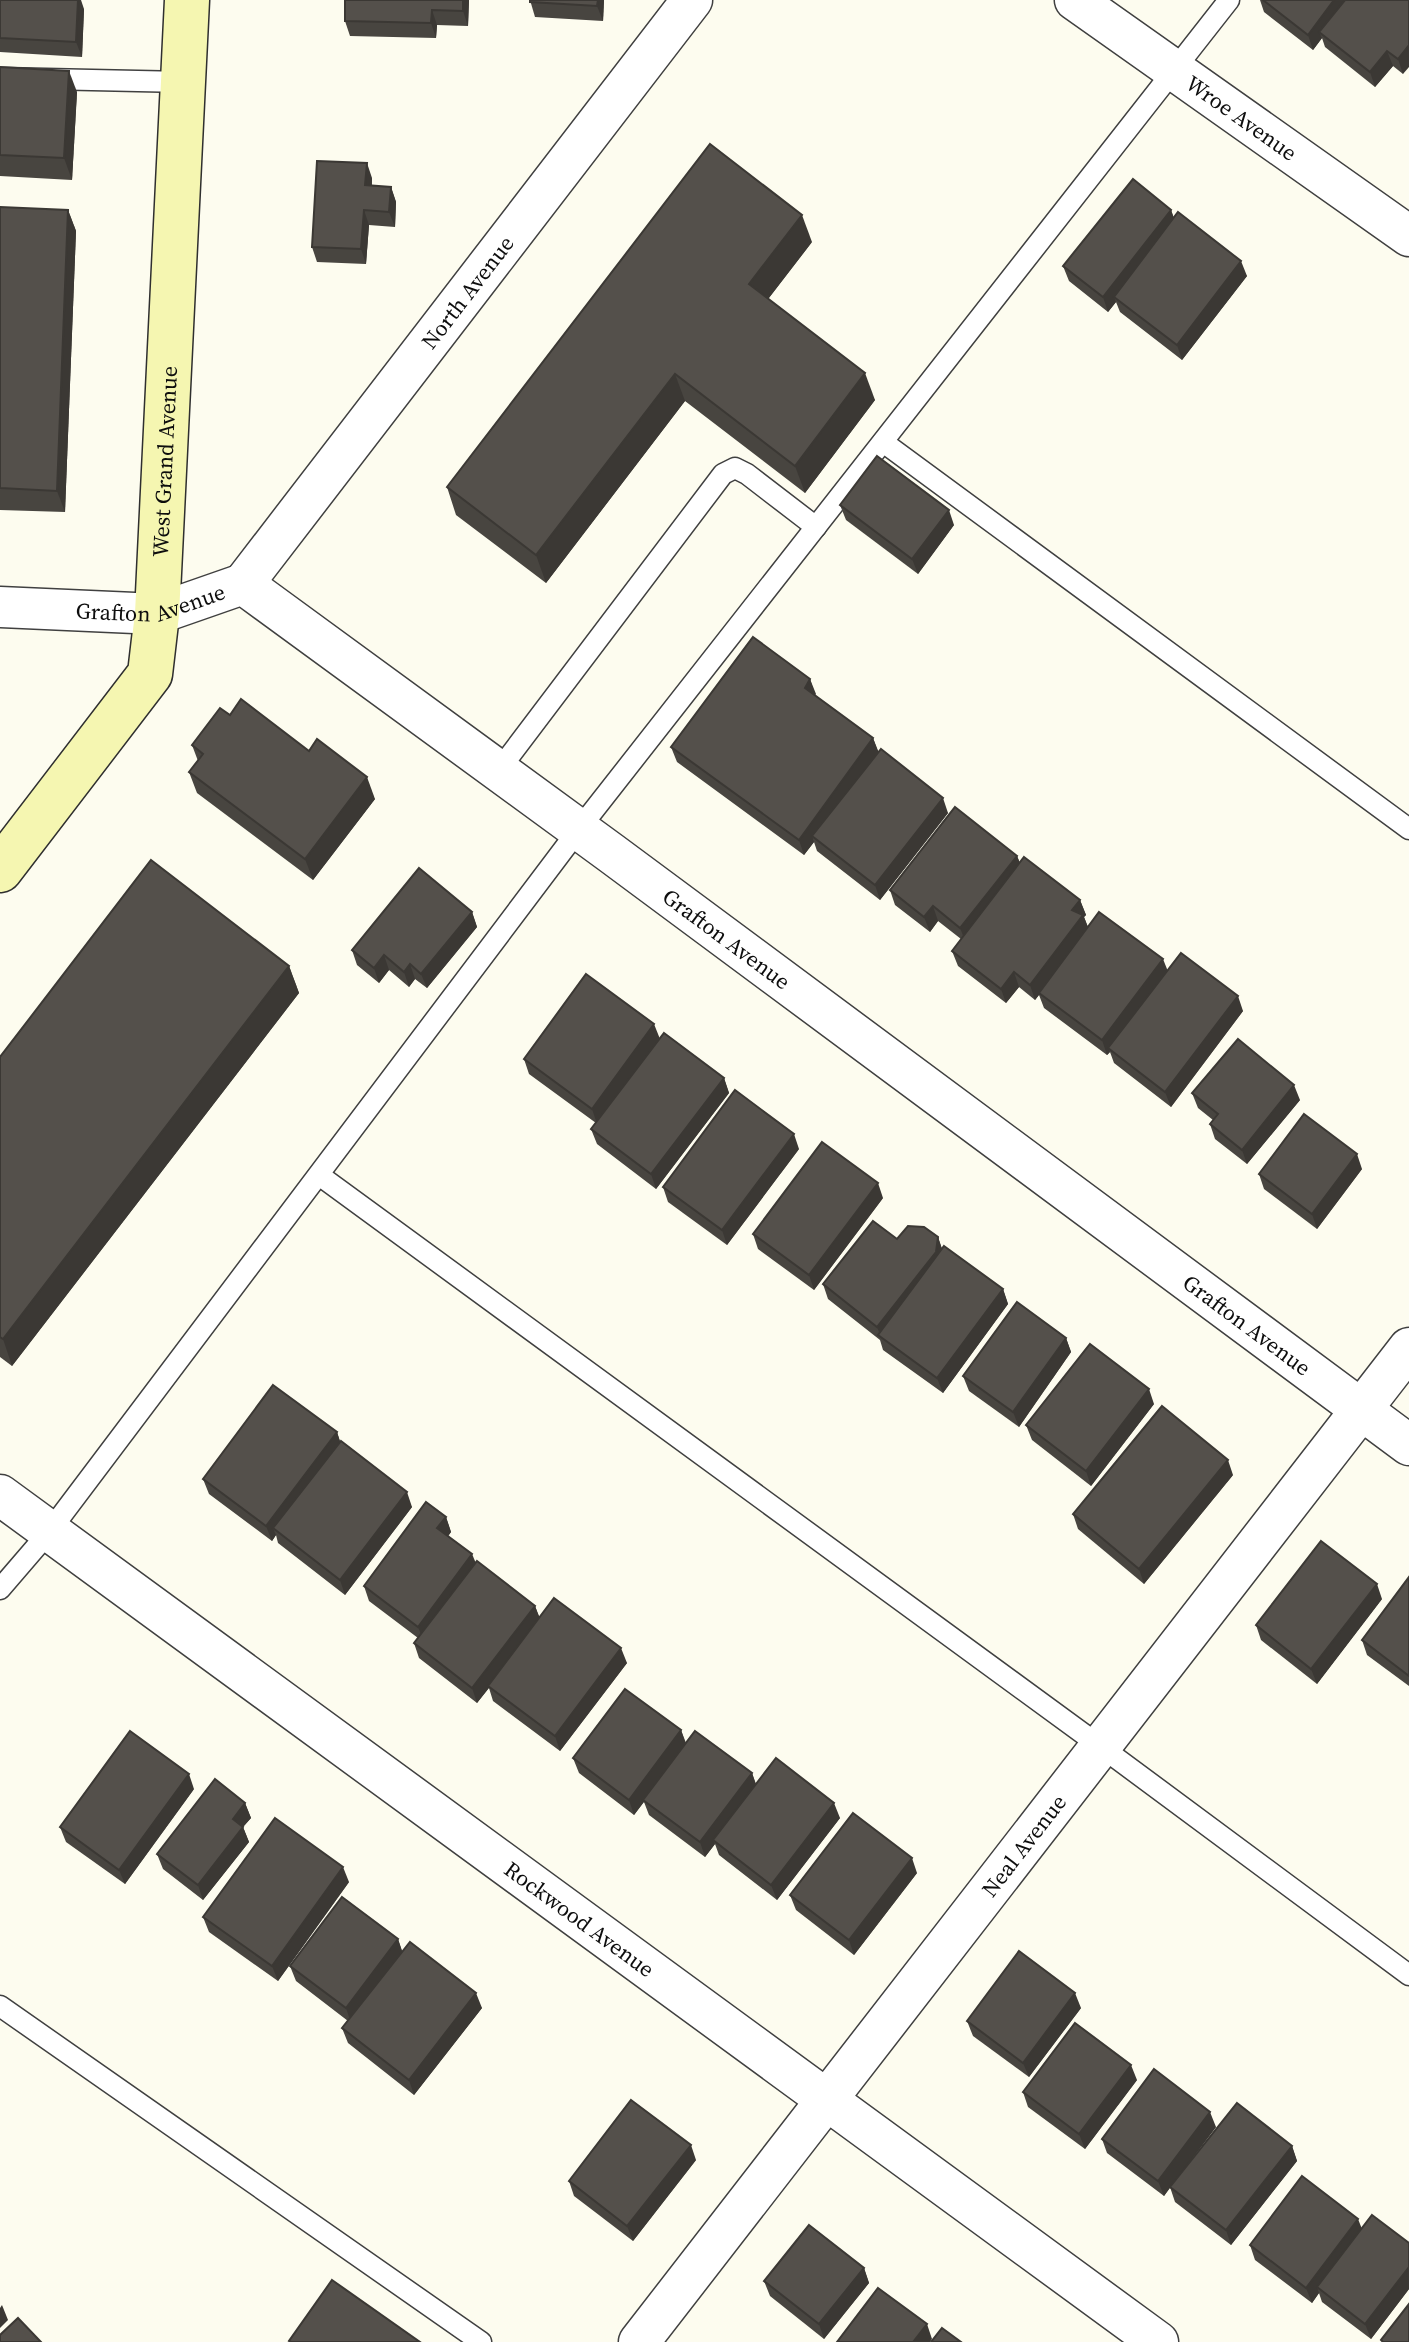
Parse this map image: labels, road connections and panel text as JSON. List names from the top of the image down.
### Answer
{
  "streets": {
    "main road": ["West Grand Avenue"],
    "street": [
      "Wroe Avenue",
      "North Avenue",
      "Grafton Avenue",
      "Neal Avenue",
      "Rockwood Avenue"
    ]
  },
  "crossings": [
    ["North Avenue", "Grafton Avenue"],
    ["West Grand Avenue", "Grafton Avenue"],
    ["Grafton Avenue", "Neal Avenue"],
    ["Neal Avenue", "Rockwood Avenue"]
  ]
}
